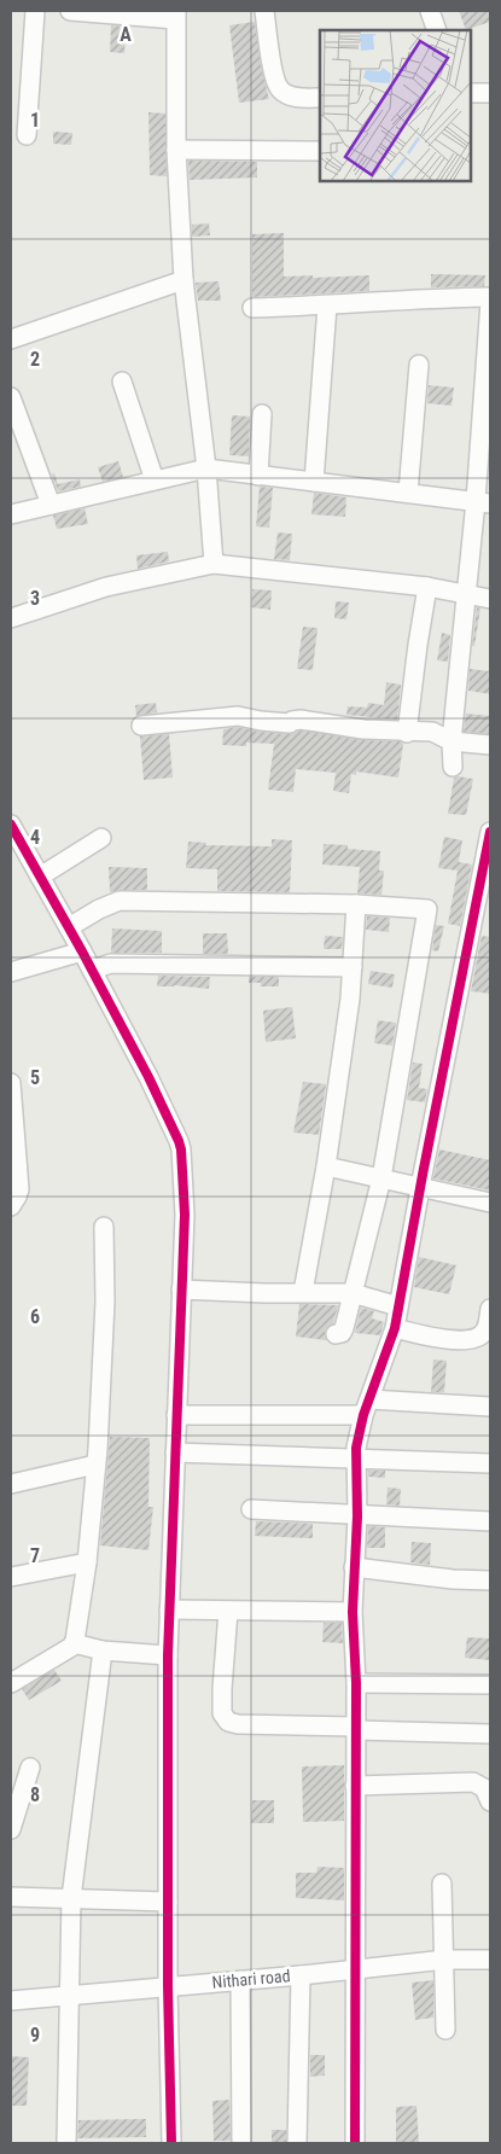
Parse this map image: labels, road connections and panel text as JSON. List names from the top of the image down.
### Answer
{
  "streets": {
    "street": ["Nithari road"]
  },
  "grid": {
    "columns": ["A"],
    "rows": [
      "1",
      "2",
      "3",
      "4",
      "5",
      "6",
      "7",
      "8",
      "9"
    ]
  }
}
